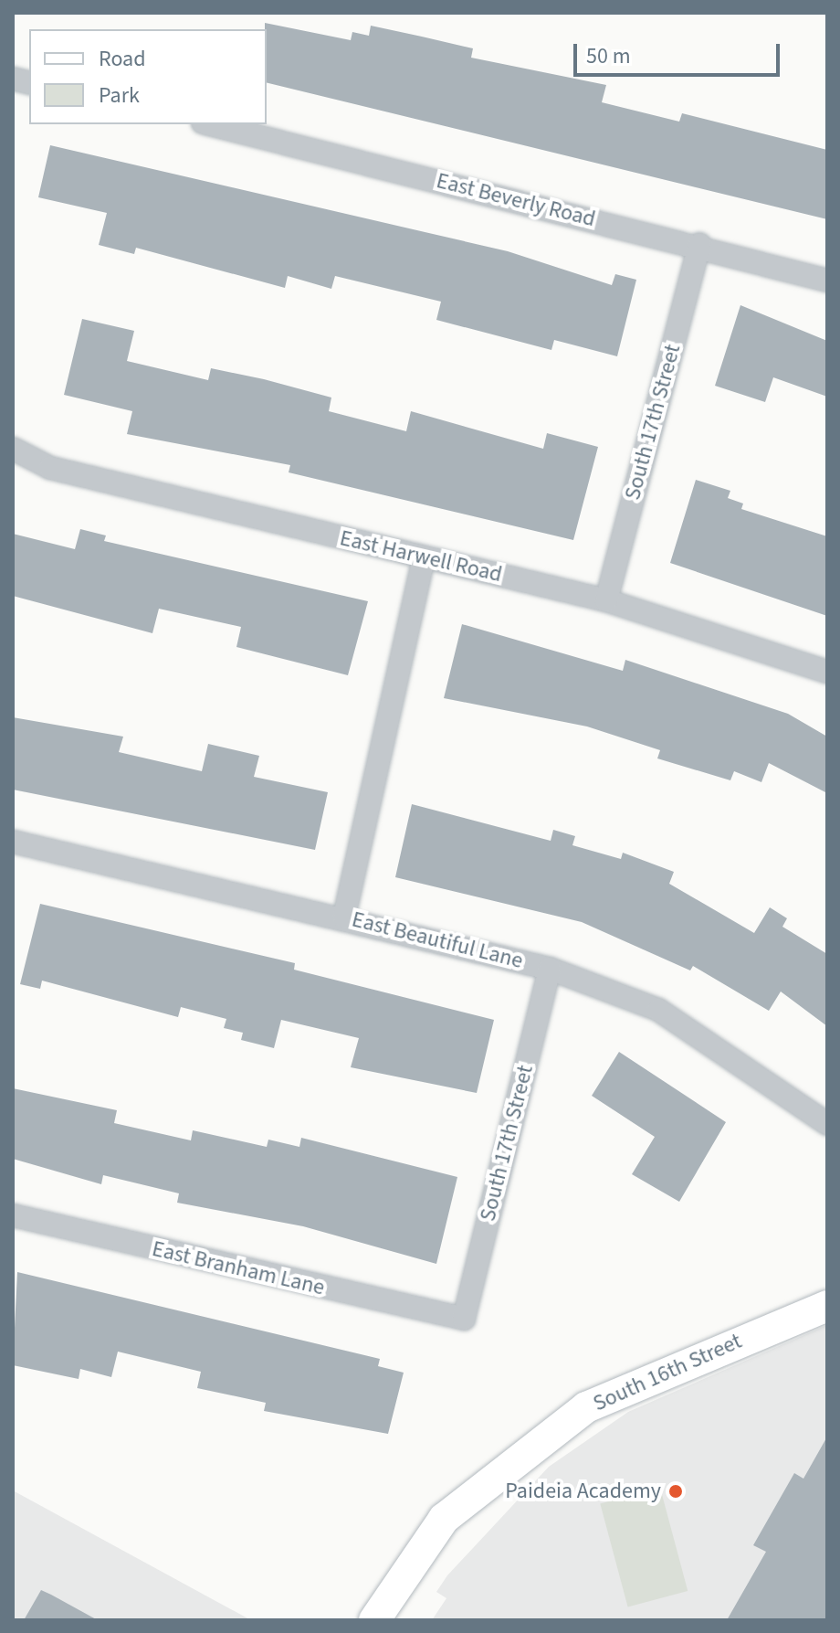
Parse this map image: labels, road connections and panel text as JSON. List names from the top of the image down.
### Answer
{
  "streets": {
    "main road": ["South 16th Street"],
    "street": [
      "East Beverly Road",
      "South 17th Street",
      "East Harwell Road",
      "East Beautiful Lane",
      "East Branham Lane"
    ]
  },
  "crossings": [
    ["East Beverly Road", "South 17th Street"],
    ["South 17th Street", "East Harwell Road"],
    ["South 17th Street", "East Beautiful Lane"],
    ["South 17th Street", "East Branham Lane"]
  ],
  "places": ["Paideia Academy"],
  "legend": ["Road", "Park"],
  "scale_bar": "50 m"
}
